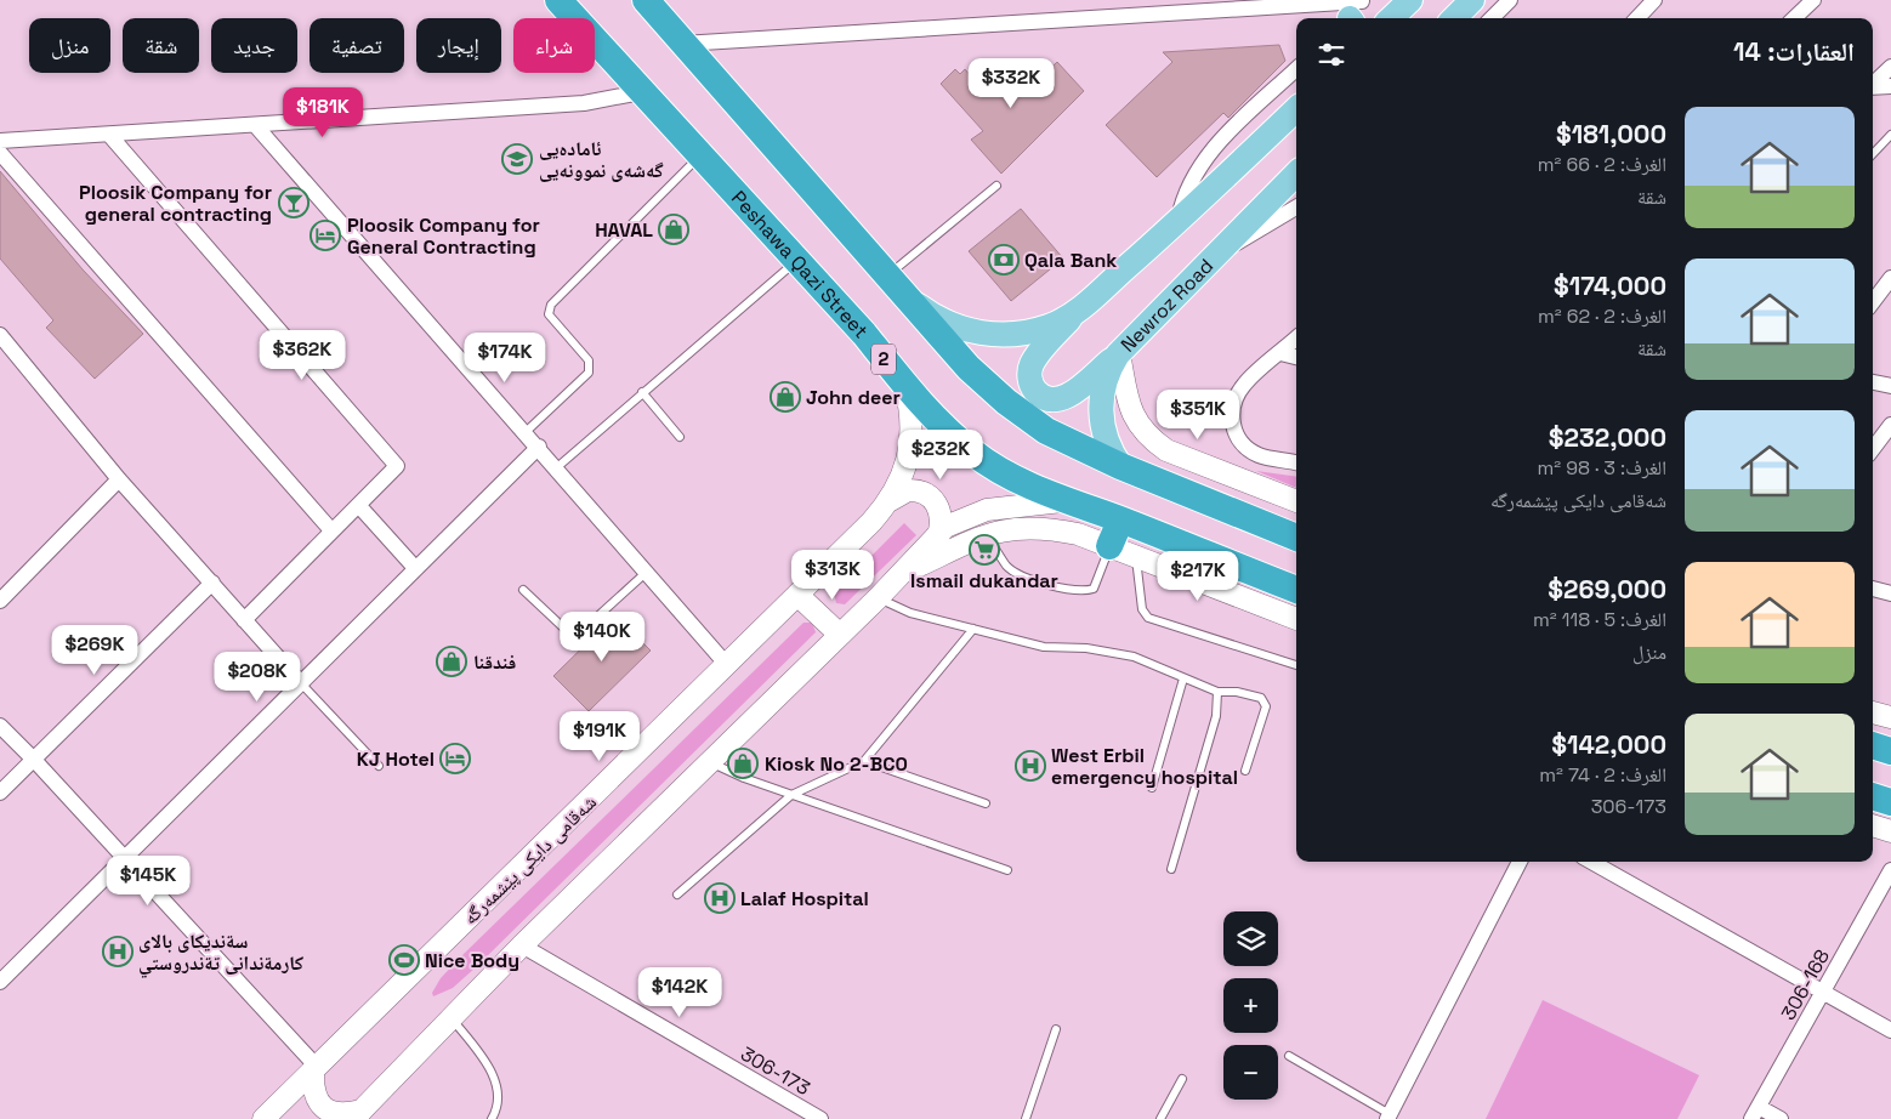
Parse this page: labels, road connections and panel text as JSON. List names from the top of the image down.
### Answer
{
  "streets": {
    "highway": ["Peshawa Qazi Street", "2"],
    "main road": ["Newroz Road"],
    "street": ["شەقامی دایکی پێشمەرگە", "306-168", "306-173"]
  },
  "crossings": [
    ["Peshawa Qazi Street", "شەقامی دایکی پێشمەرگە"]
  ],
  "places": {
    "school or university": ["ئامادەیی گەشەی نموونەیی"],
    "bar": ["Ploosik Company for general contracting"],
    "shop": [
      "HAVAL",
      "John deer",
      "فندقنا",
      "Kiosk No 2-BC0"
    ],
    "hotel": ["Ploosik Company for General Contracting", "KJ Hotel"],
    "bank": ["Qala Bank"],
    "supermarket": ["Ismail dukandar"],
    "hospital": ["West Erbil emergency hospital", "Lalaf Hospital", "سةنديكاى بالاى كارمةندانى تةندروستي"],
    "sports": ["Nice Body"]
  },
  "page": {
    "chip": [
      "شراء",
      "إيجار",
      "تصفية",
      "جديد",
      "شقة",
      "منزل"
    ],
    "heading": "العقارات: 14",
    "price": [
      "$332K",
      "$181K",
      "$362K",
      "$174K",
      "$351K",
      "$232K",
      "$313K",
      "$217K",
      "$140K",
      "$269K",
      "$208K",
      "$191K",
      "$145K",
      "$142K"
    ],
    "list": [
      {
        "name": "$181,000",
        "note": "الغرف: 2 · 66 m² · شقة"
      },
      {
        "name": "$174,000",
        "note": "الغرف: 2 · 62 m² · شقة"
      },
      {
        "name": "$232,000",
        "note": "الغرف: 3 · 98 m² · شەقامی دایکی پێشمەرگە"
      },
      {
        "name": "$269,000",
        "note": "الغرف: 5 · 118 m² · منزل"
      },
      {
        "name": "$142,000",
        "note": "الغرف: 2 · 74 m² · 306-173"
      }
    ],
    "map_buttons": ["+", "−"]
  }
}
